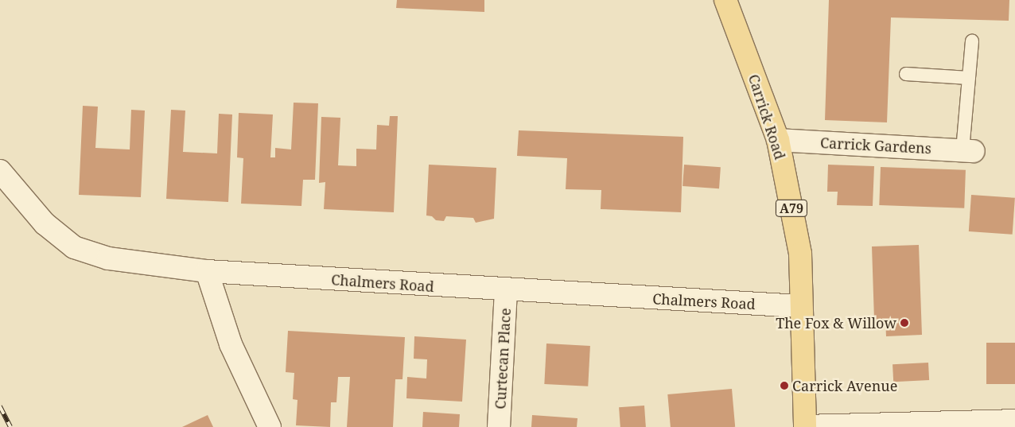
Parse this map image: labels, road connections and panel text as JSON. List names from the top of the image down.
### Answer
{
  "streets": {
    "main road": ["Carrick Road", "A79"],
    "street": ["Carrick Gardens", "Chalmers Road", "Curtecan Place"]
  },
  "crossings": [
    ["Carrick Road", "Carrick Gardens"],
    ["Carrick Road", "Chalmers Road"],
    ["Chalmers Road", "Curtecan Place"]
  ],
  "places": ["The Fox & Willow", "Carrick Avenue"]
}
